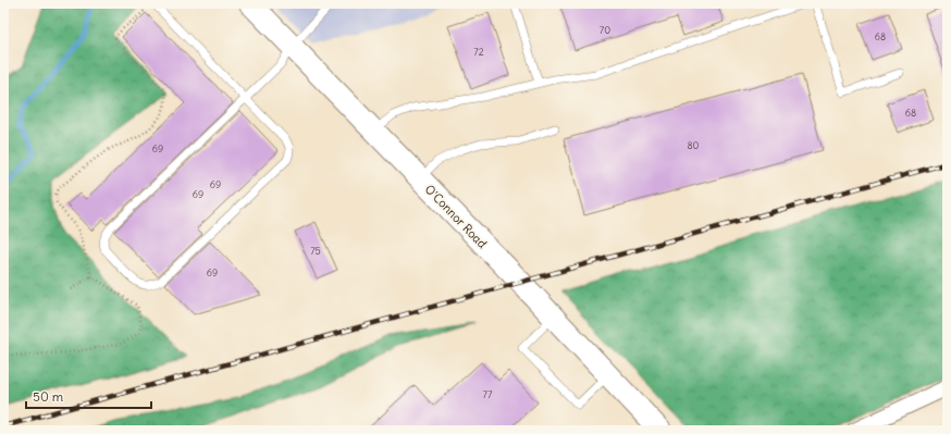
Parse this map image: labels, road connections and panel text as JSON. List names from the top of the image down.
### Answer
{
  "streets": {
    "street": ["O'Connor Road"]
  },
  "house_numbers": [
    "70",
    "68",
    "72",
    "68",
    "80",
    "69",
    "69",
    "69",
    "75",
    "69",
    "77"
  ],
  "scale_bar": "50 m"
}
